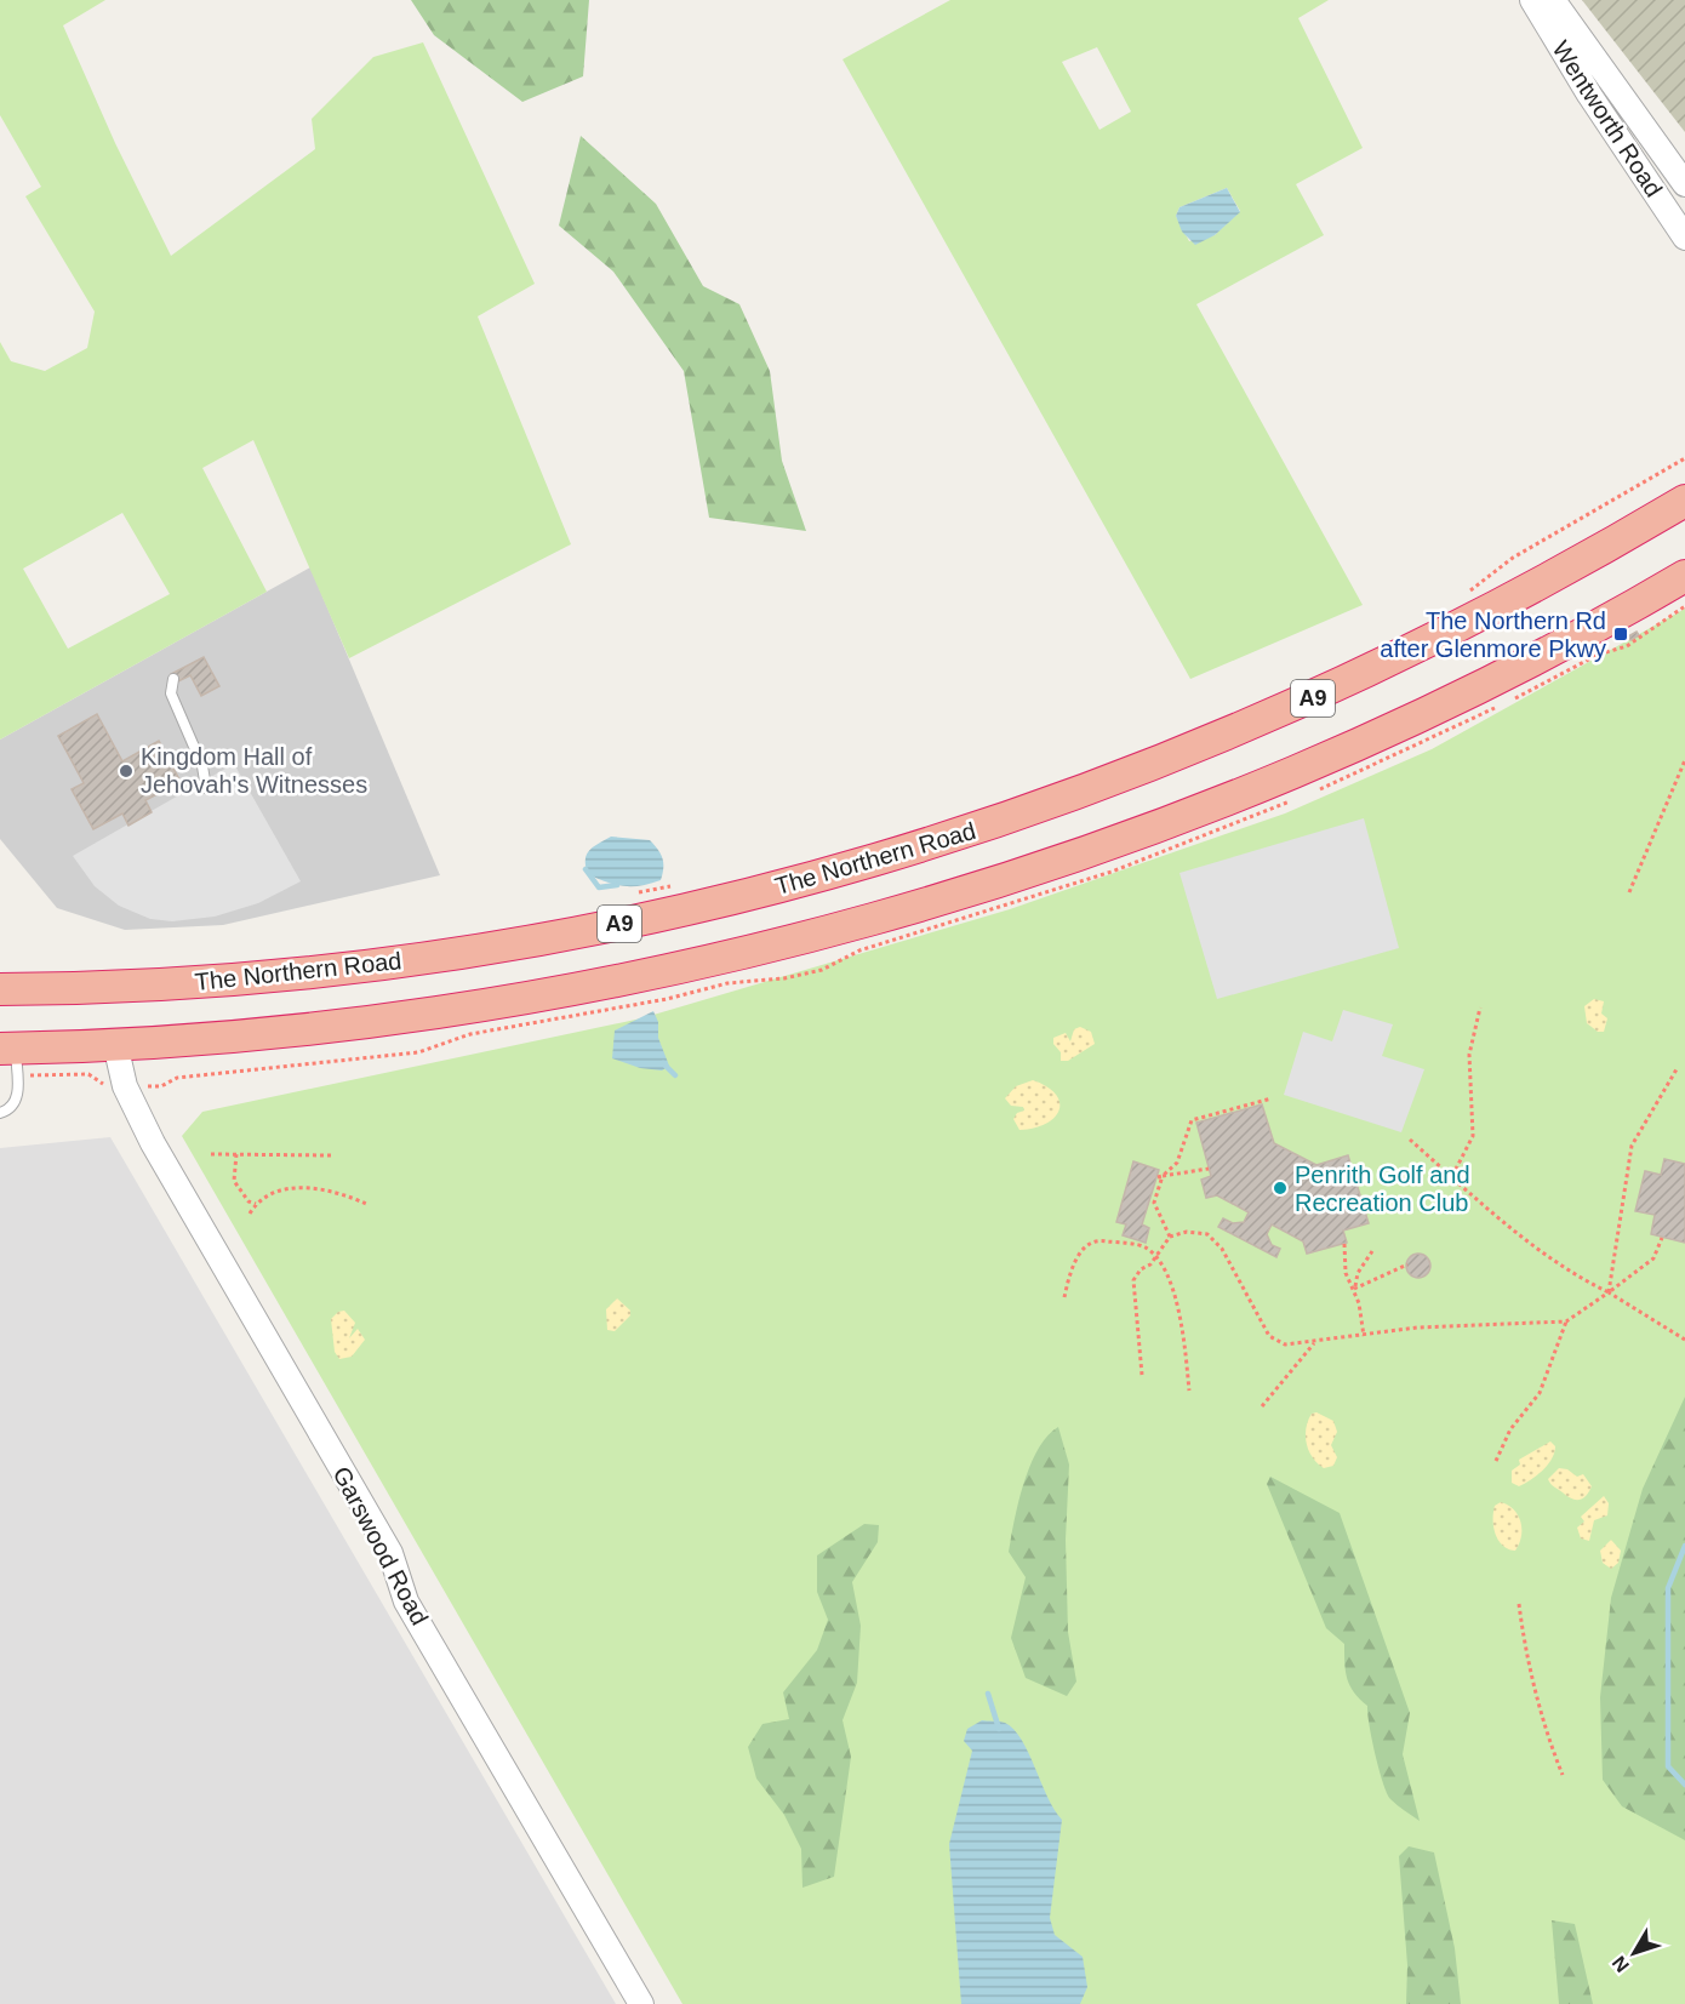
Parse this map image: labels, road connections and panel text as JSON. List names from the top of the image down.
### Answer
{
  "streets": {
    "highway": ["A9", "The Northern Road"],
    "street": ["Wentworth Road", "Garswood Road"]
  },
  "crossings": [
    ["A9", "Garswood Road"]
  ],
  "places": {
    "transit": ["The Northern Rd after Glenmore Pkwy"],
    "other": ["Kingdom Hall of Jehovah's Witnesses", "Penrith Golf and Recreation Club"]
  },
  "north": "bottom left"
}
